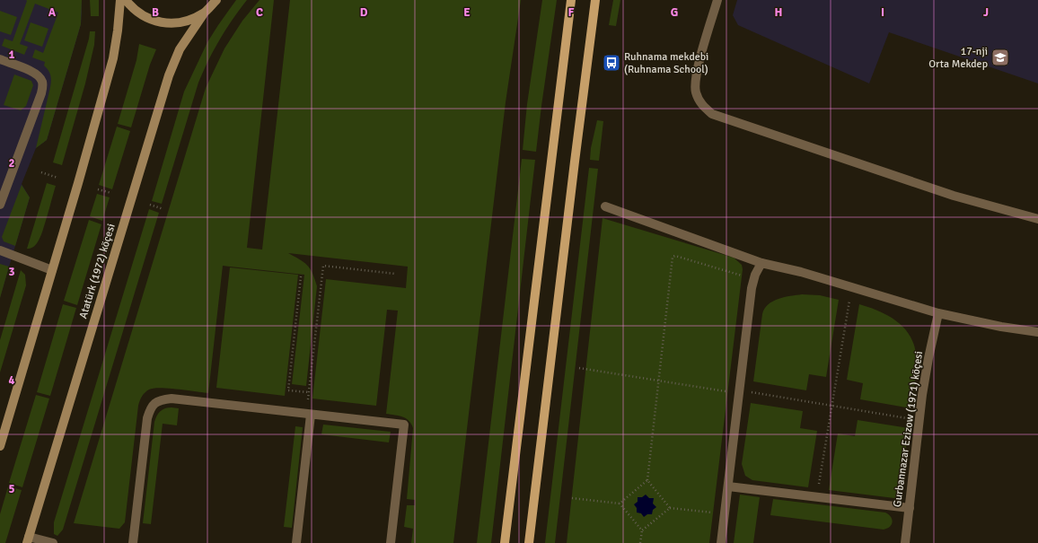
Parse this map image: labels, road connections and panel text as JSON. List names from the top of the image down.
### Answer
{
  "streets": {
    "main road": ["Atatürk (1972) köçesi"],
    "street": ["Gurbannazar Ezizow (1971) köçesi"]
  },
  "places": {
    "school or university": ["17-nji Orta Mekdep"],
    "bus stop": ["Ruhnama mekdebi (Ruhnama School)"]
  },
  "grid": {
    "columns": [
      "A",
      "B",
      "C",
      "D",
      "E",
      "F",
      "G",
      "H",
      "I",
      "J"
    ],
    "rows": [
      "1",
      "2",
      "3",
      "4",
      "5"
    ]
  }
}
